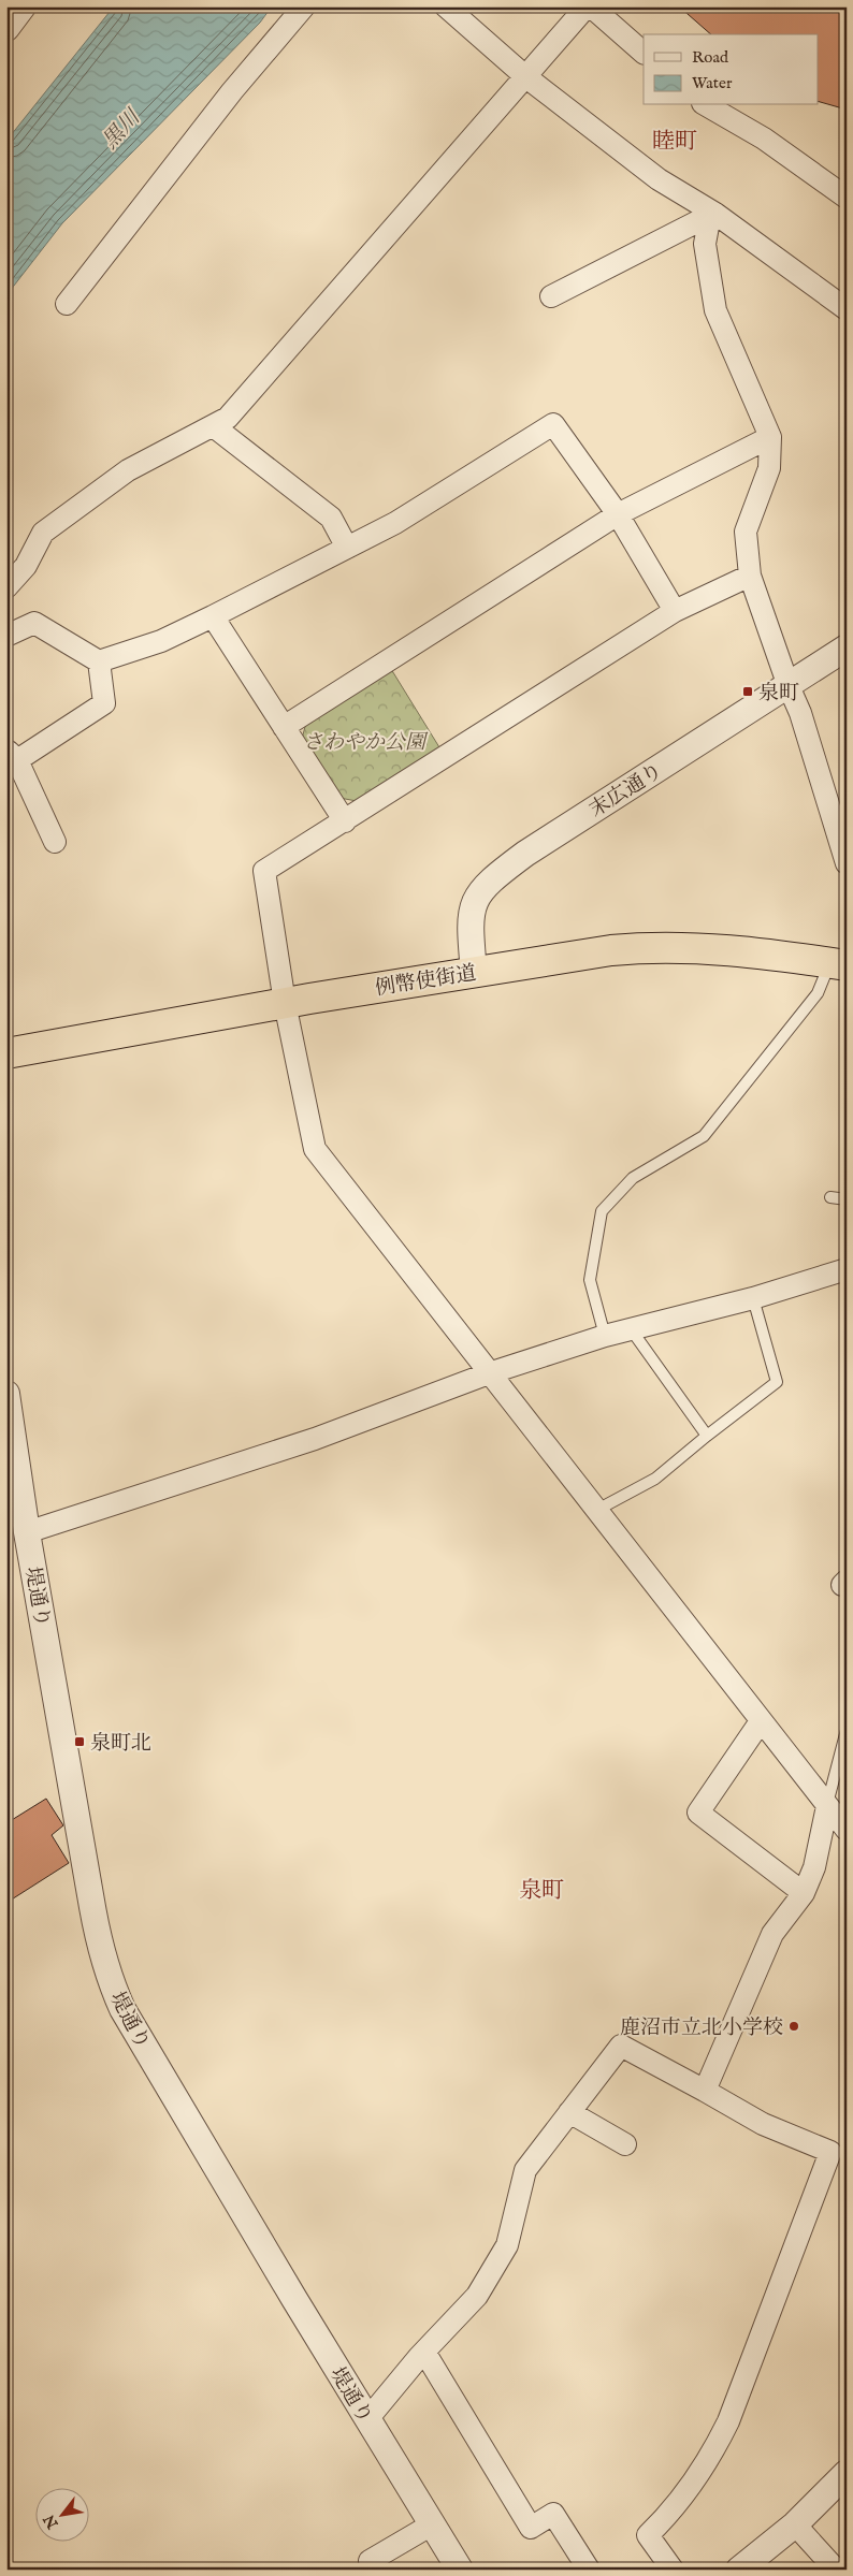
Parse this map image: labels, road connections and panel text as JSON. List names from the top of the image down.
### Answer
{
  "streets": {
    "highway": ["例幣使街道"],
    "street": ["末広通り", "堤通り"]
  },
  "crossings": [
    ["末広通り", "例幣使街道"]
  ],
  "districts": ["睦町", "泉町"],
  "water": ["黒川"],
  "parks": ["さわやか公園"],
  "places": {
    "transit": ["泉町", "泉町北"],
    "other": ["鹿沼市立北小学校"]
  },
  "legend": ["Road", "Water"],
  "north": "bottom left"
}
